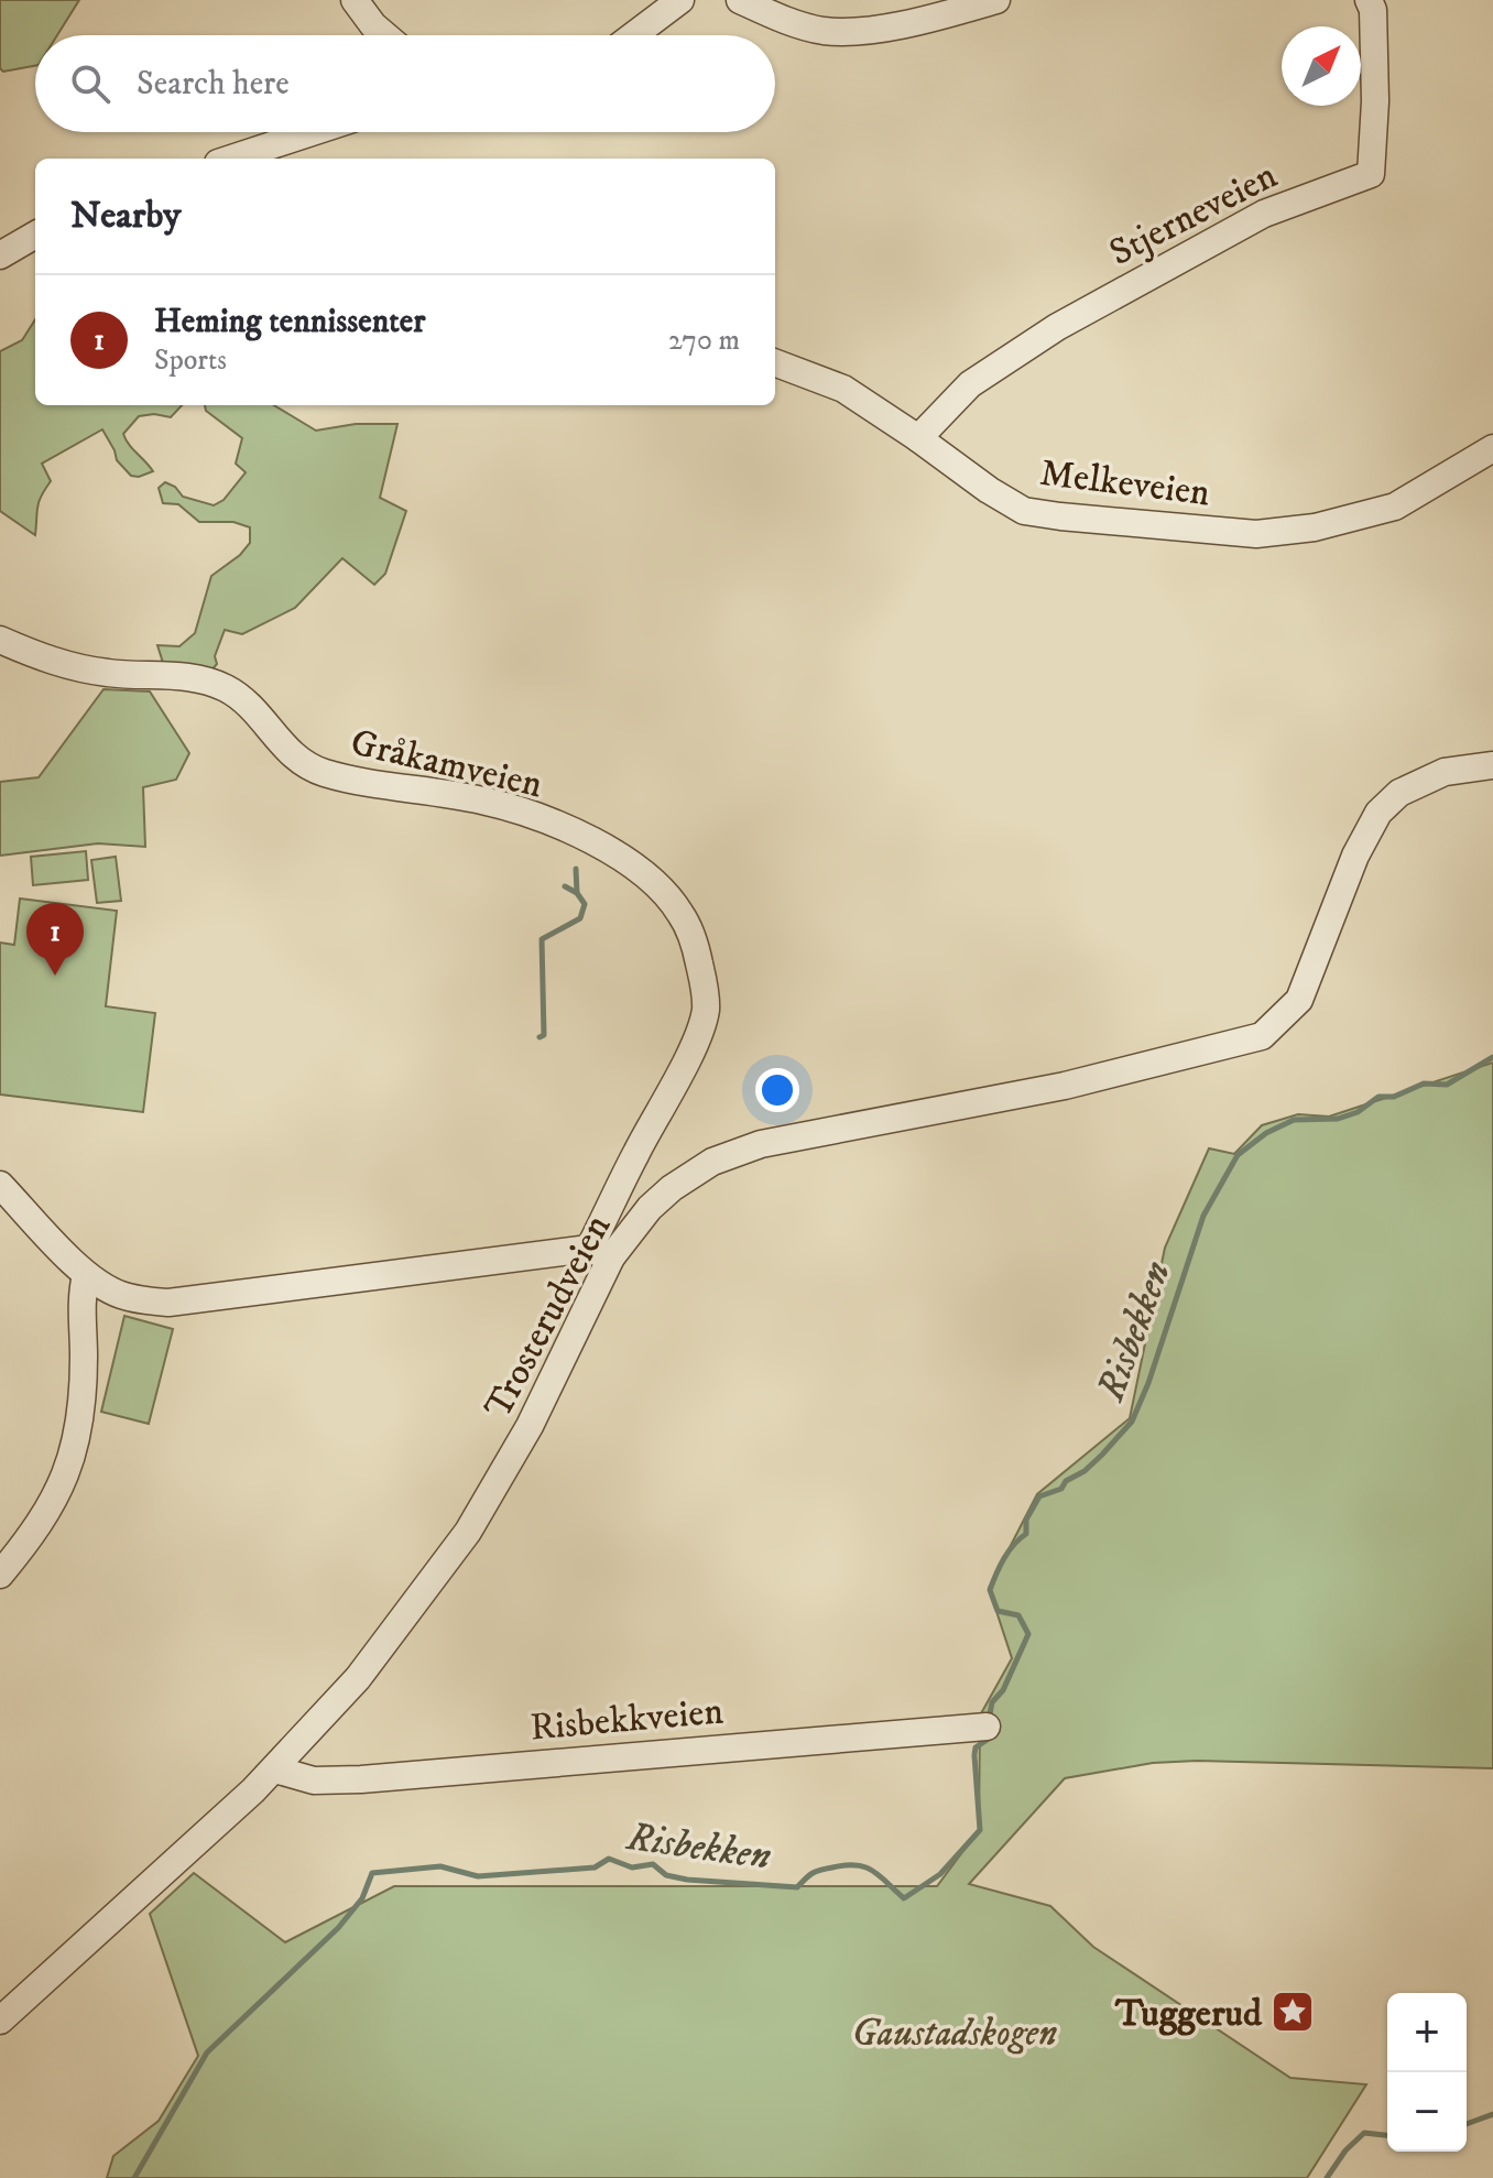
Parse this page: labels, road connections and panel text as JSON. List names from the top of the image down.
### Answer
{
  "streets": {
    "street": [
      "Stjerneveien",
      "Melkeveien",
      "Gråkamveien",
      "Trosterudveien",
      "Risbekkveien"
    ]
  },
  "crossings": [
    ["Stjerneveien", "Melkeveien"],
    ["Gråkamveien", "Trosterudveien"],
    ["Trosterudveien", "Risbekkveien"]
  ],
  "water": ["Risbekken"],
  "parks": ["Gaustadskogen"],
  "places": {
    "place": ["Tuggerud"]
  },
  "north": "top right",
  "page": {
    "search": "Search here",
    "heading": "Nearby",
    "list": [
      {
        "mark": "1",
        "name": "Heming tennissenter",
        "note": "Sports",
        "value": "270 m"
      }
    ],
    "pins": "1",
    "map_buttons": ["+", "−"]
  }
}
